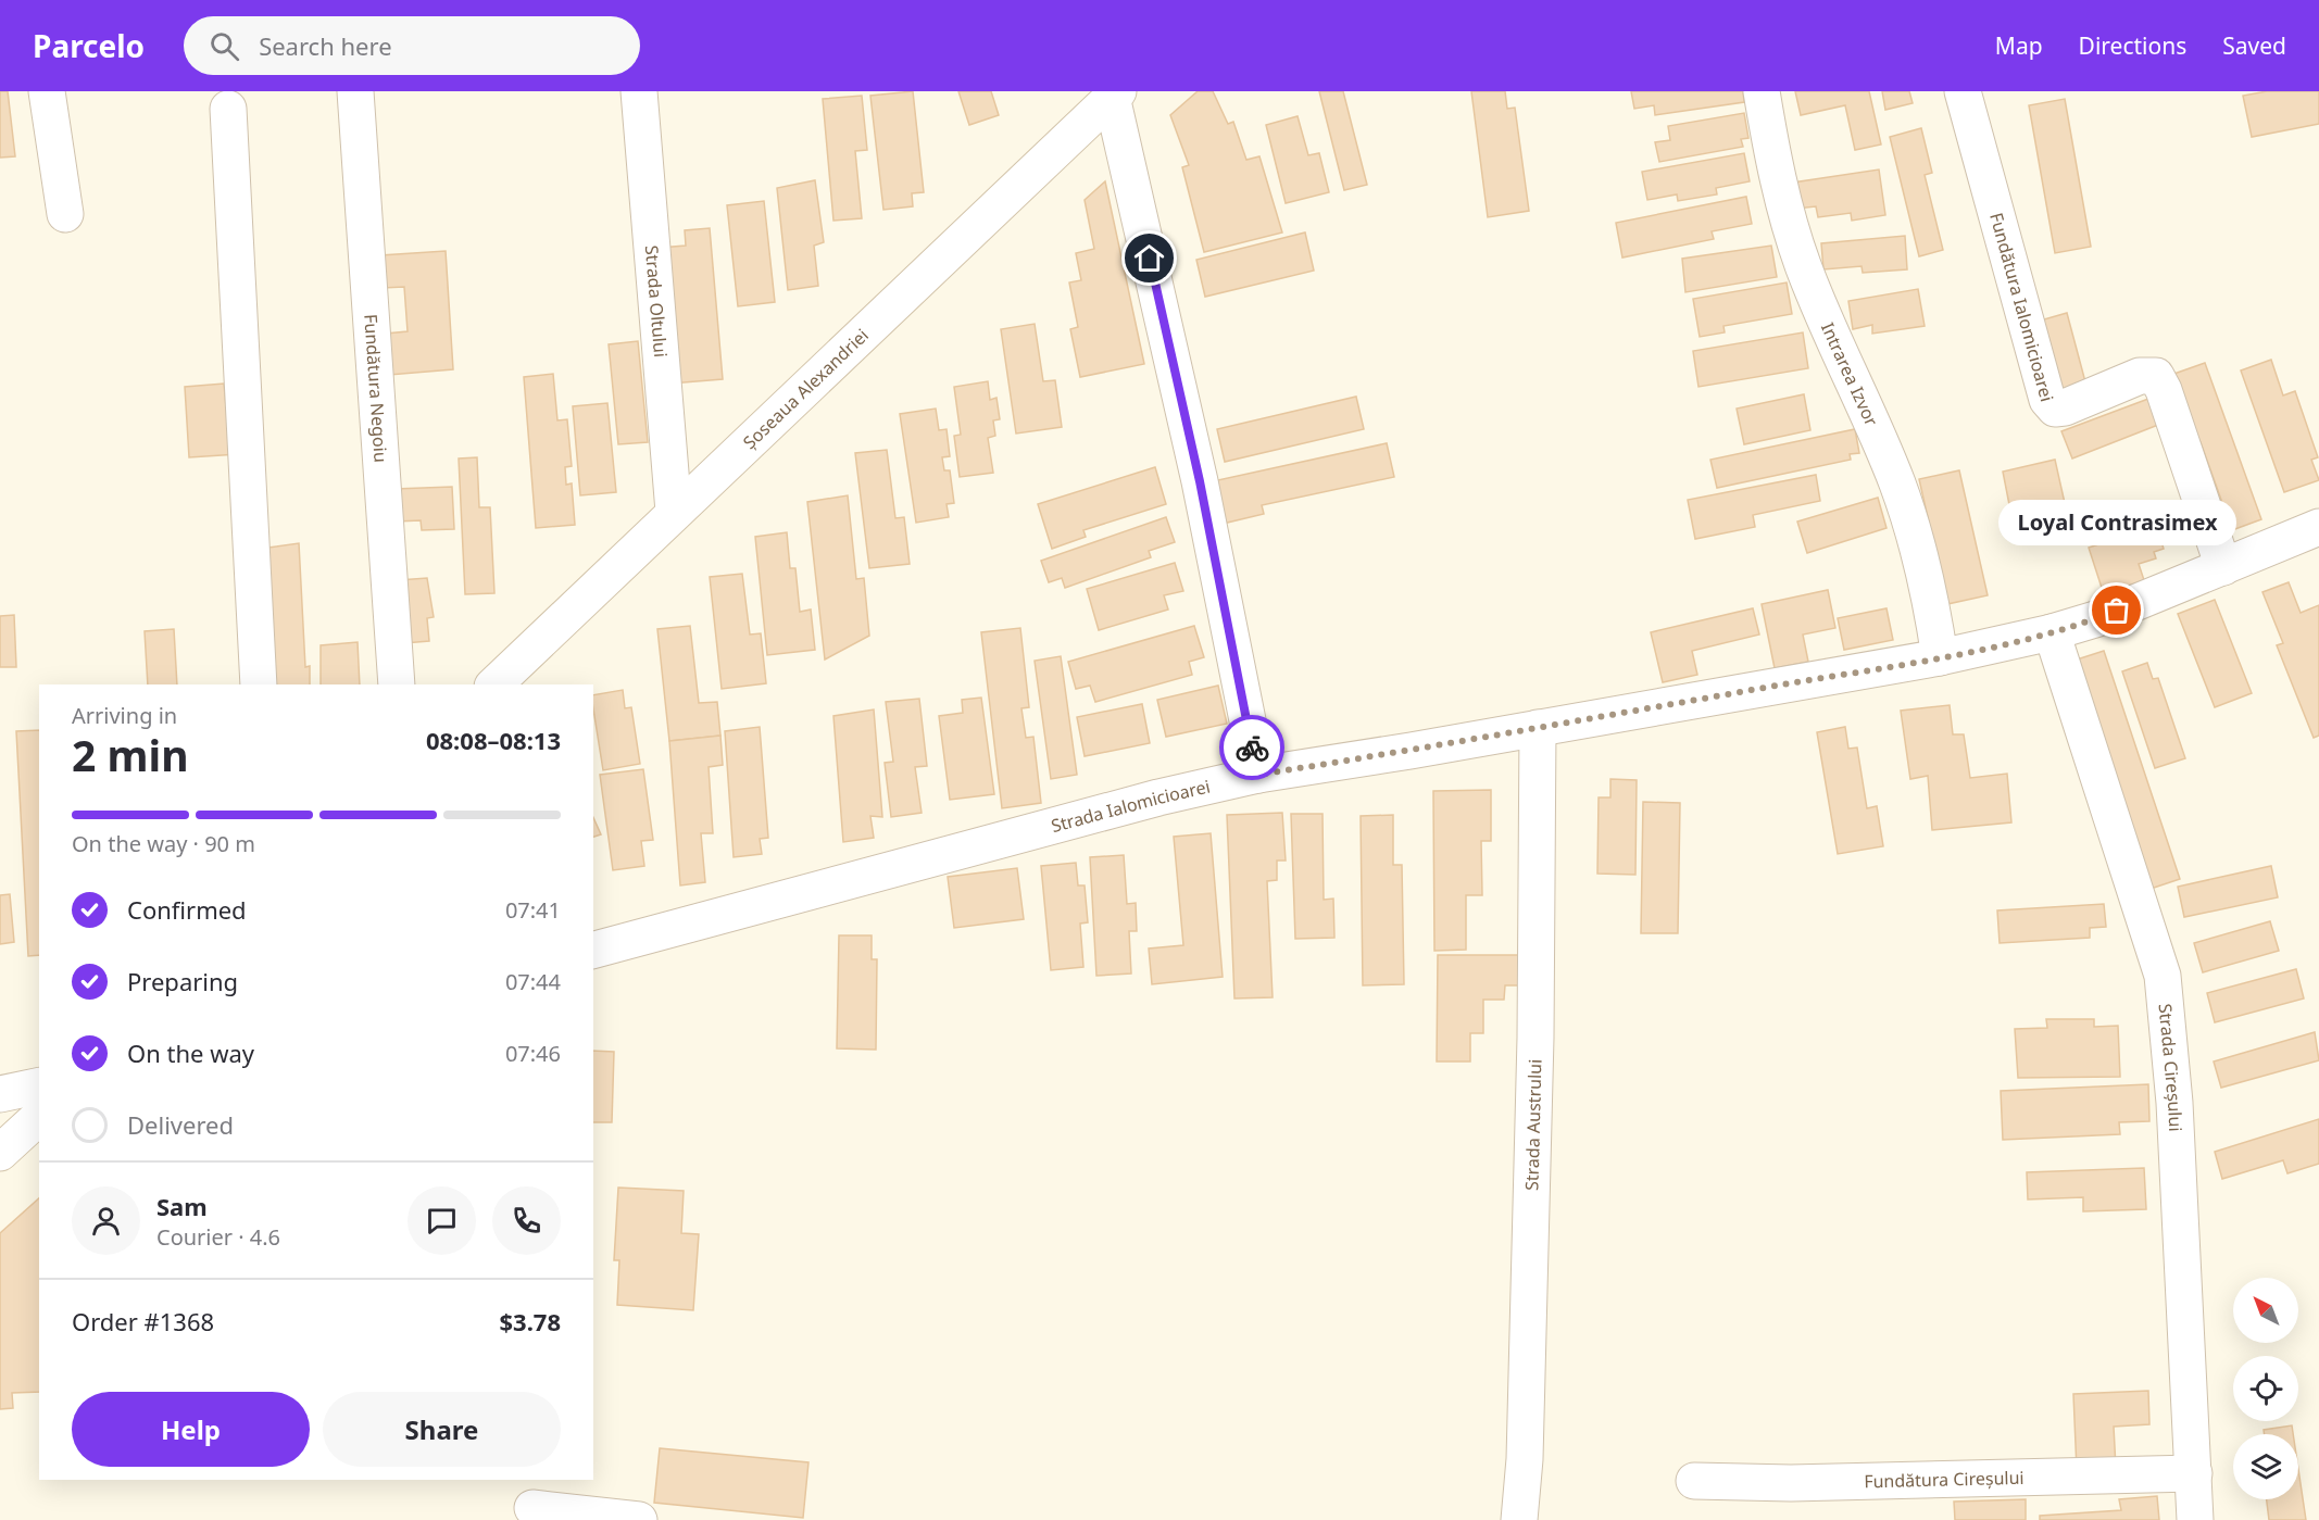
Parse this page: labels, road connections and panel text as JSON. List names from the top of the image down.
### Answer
{
  "streets": {
    "street": [
      "Strada Oltului",
      "Fundătura Ialomicioarei",
      "Intrarea Izvor",
      "Șoseaua Alexandriei",
      "Fundătura Negoiu",
      "Strada Ialomicioarei",
      "Strada Cireșului",
      "Strada Austrului",
      "Fundătura Cireșului"
    ]
  },
  "crossings": [
    ["Strada Oltului", "Șoseaua Alexandriei"],
    ["Fundătura Ialomicioarei", "Strada Ialomicioarei"],
    ["Intrarea Izvor", "Strada Ialomicioarei"],
    ["Strada Ialomicioarei", "Strada Cireșului"],
    ["Strada Ialomicioarei", "Strada Austrului"],
    ["Strada Cireșului", "Fundătura Cireșului"]
  ],
  "places": ["Loyal Contrasimex"],
  "north": "top left",
  "page": {
    "header": "Parcelo",
    "search": "Search here",
    "nav": ["Map", "Directions", "Saved"],
    "bubble": "Loyal Contrasimex",
    "heading": ["2 min", "Arriving in", "08:08–08:13"],
    "panel": [
      "Sam",
      "Courier · 4.6",
      "Order #1368",
      "$3.78"
    ],
    "bar": "On the way · 90 m",
    "list": [
      ["Confirmed", "07:41"],
      ["Preparing", "07:44"],
      ["On the way", "07:46"],
      "Delivered"
    ],
    "buttons": ["Help", "Share"]
  }
}
